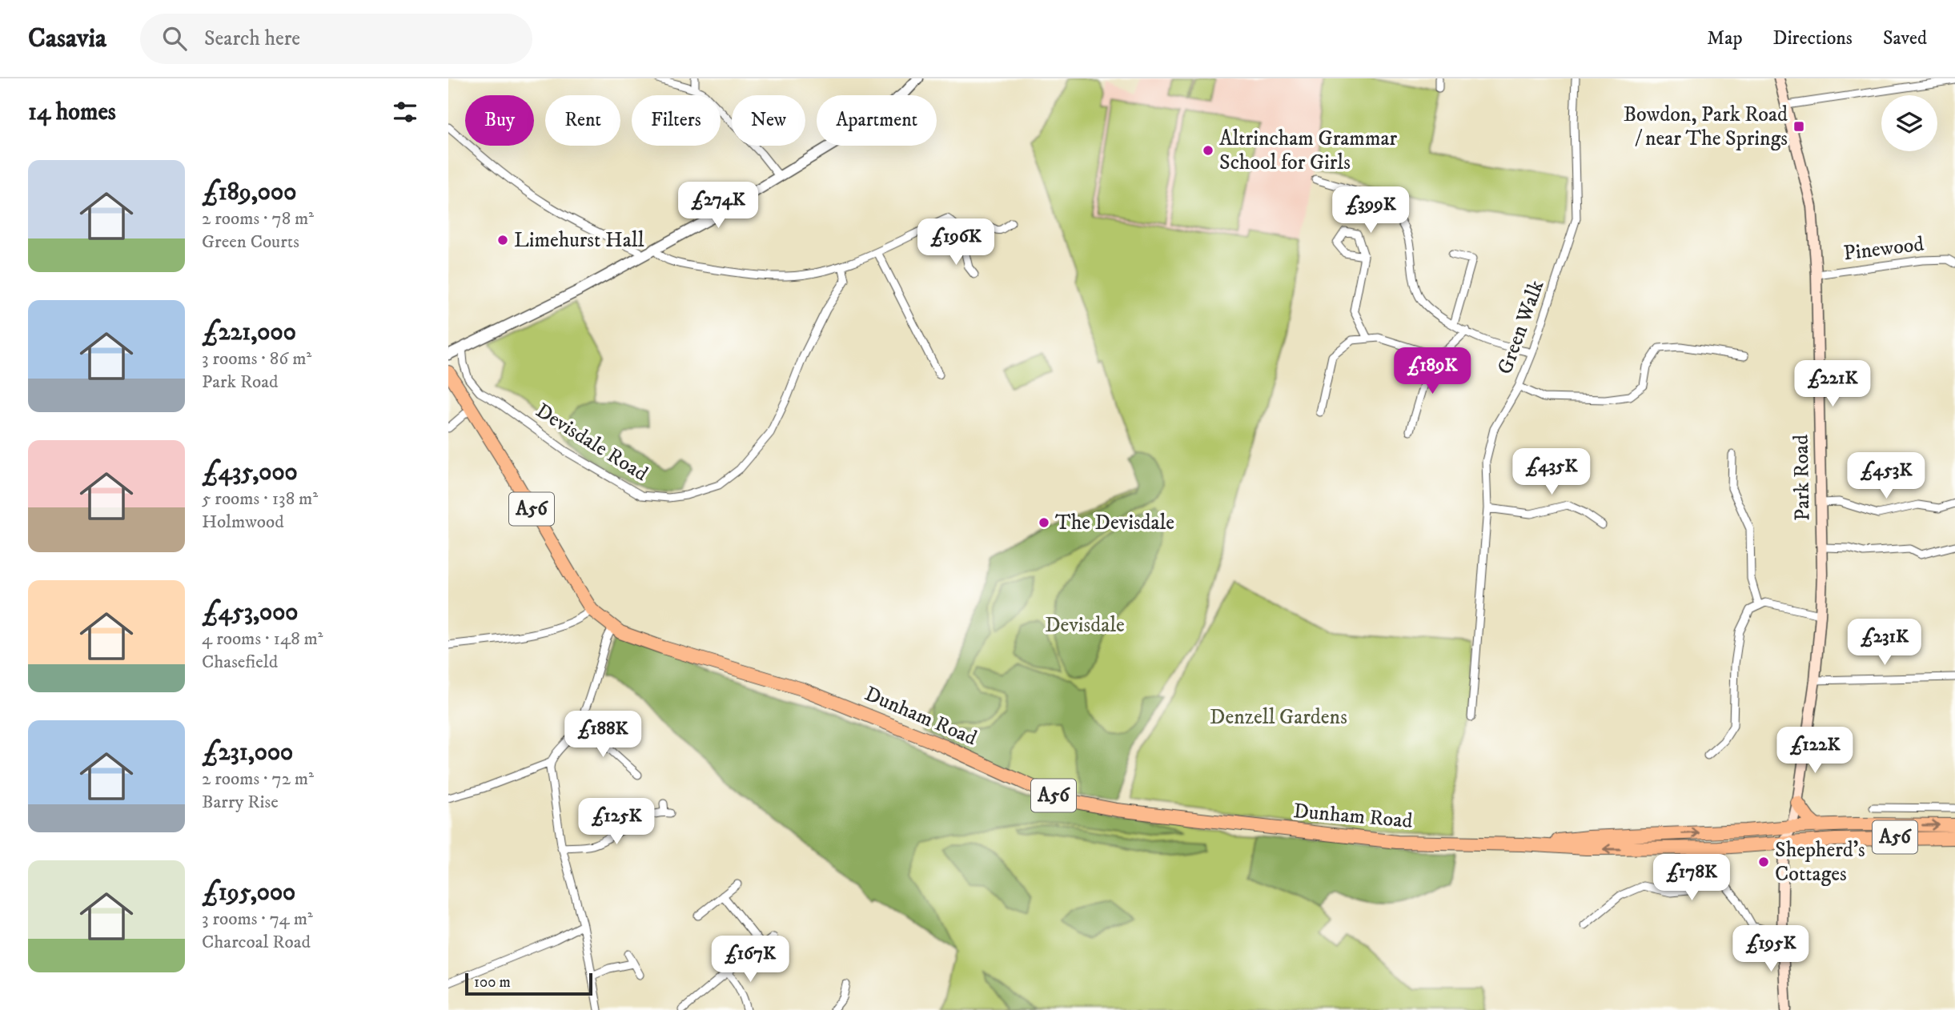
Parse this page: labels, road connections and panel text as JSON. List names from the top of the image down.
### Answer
{
  "streets": {
    "highway": ["A56", "Dunham Road"],
    "main road": ["Park Road"],
    "street": ["Pinewood", "Green Walk", "Devisdale Road"]
  },
  "crossings": [
    ["Pinewood", "Park Road"],
    ["Park Road", "Dunham Road"]
  ],
  "parks": ["Devisdale", "Denzell Gardens"],
  "places": {
    "transit": ["Bowdon, Park Road / near The Springs"],
    "other": [
      "Altrincham Grammar School for Girls",
      "Limehurst Hall",
      "The Devisdale",
      "Shepherd's Cottages"
    ]
  },
  "scale_bar": "100 m",
  "page": {
    "header": "Casavia",
    "search": "Search here",
    "nav": ["Map", "Directions", "Saved"],
    "heading": "14 homes",
    "chip": [
      "Buy",
      "Rent",
      "Filters",
      "New",
      "Apartment"
    ],
    "list": [
      {
        "name": "£189,000",
        "note": "2 rooms · 78 m² · Green Courts"
      },
      {
        "name": "£221,000",
        "note": "3 rooms · 86 m² · Park Road"
      },
      {
        "name": "£435,000",
        "note": "5 rooms · 138 m² · Holmwood"
      },
      {
        "name": "£453,000",
        "note": "4 rooms · 148 m² · Chasefield"
      },
      {
        "name": "£231,000",
        "note": "2 rooms · 72 m² · Barry Rise"
      },
      {
        "name": "£195,000",
        "note": "3 rooms · 74 m² · Charcoal Road"
      }
    ],
    "price": [
      "£274K",
      "£399K",
      "£196K",
      "£189K",
      "£221K",
      "£435K",
      "£453K",
      "£231K",
      "£188K",
      "£122K",
      "£125K",
      "£178K",
      "£195K",
      "£167K"
    ],
    "scale": "100 m"
  }
}
